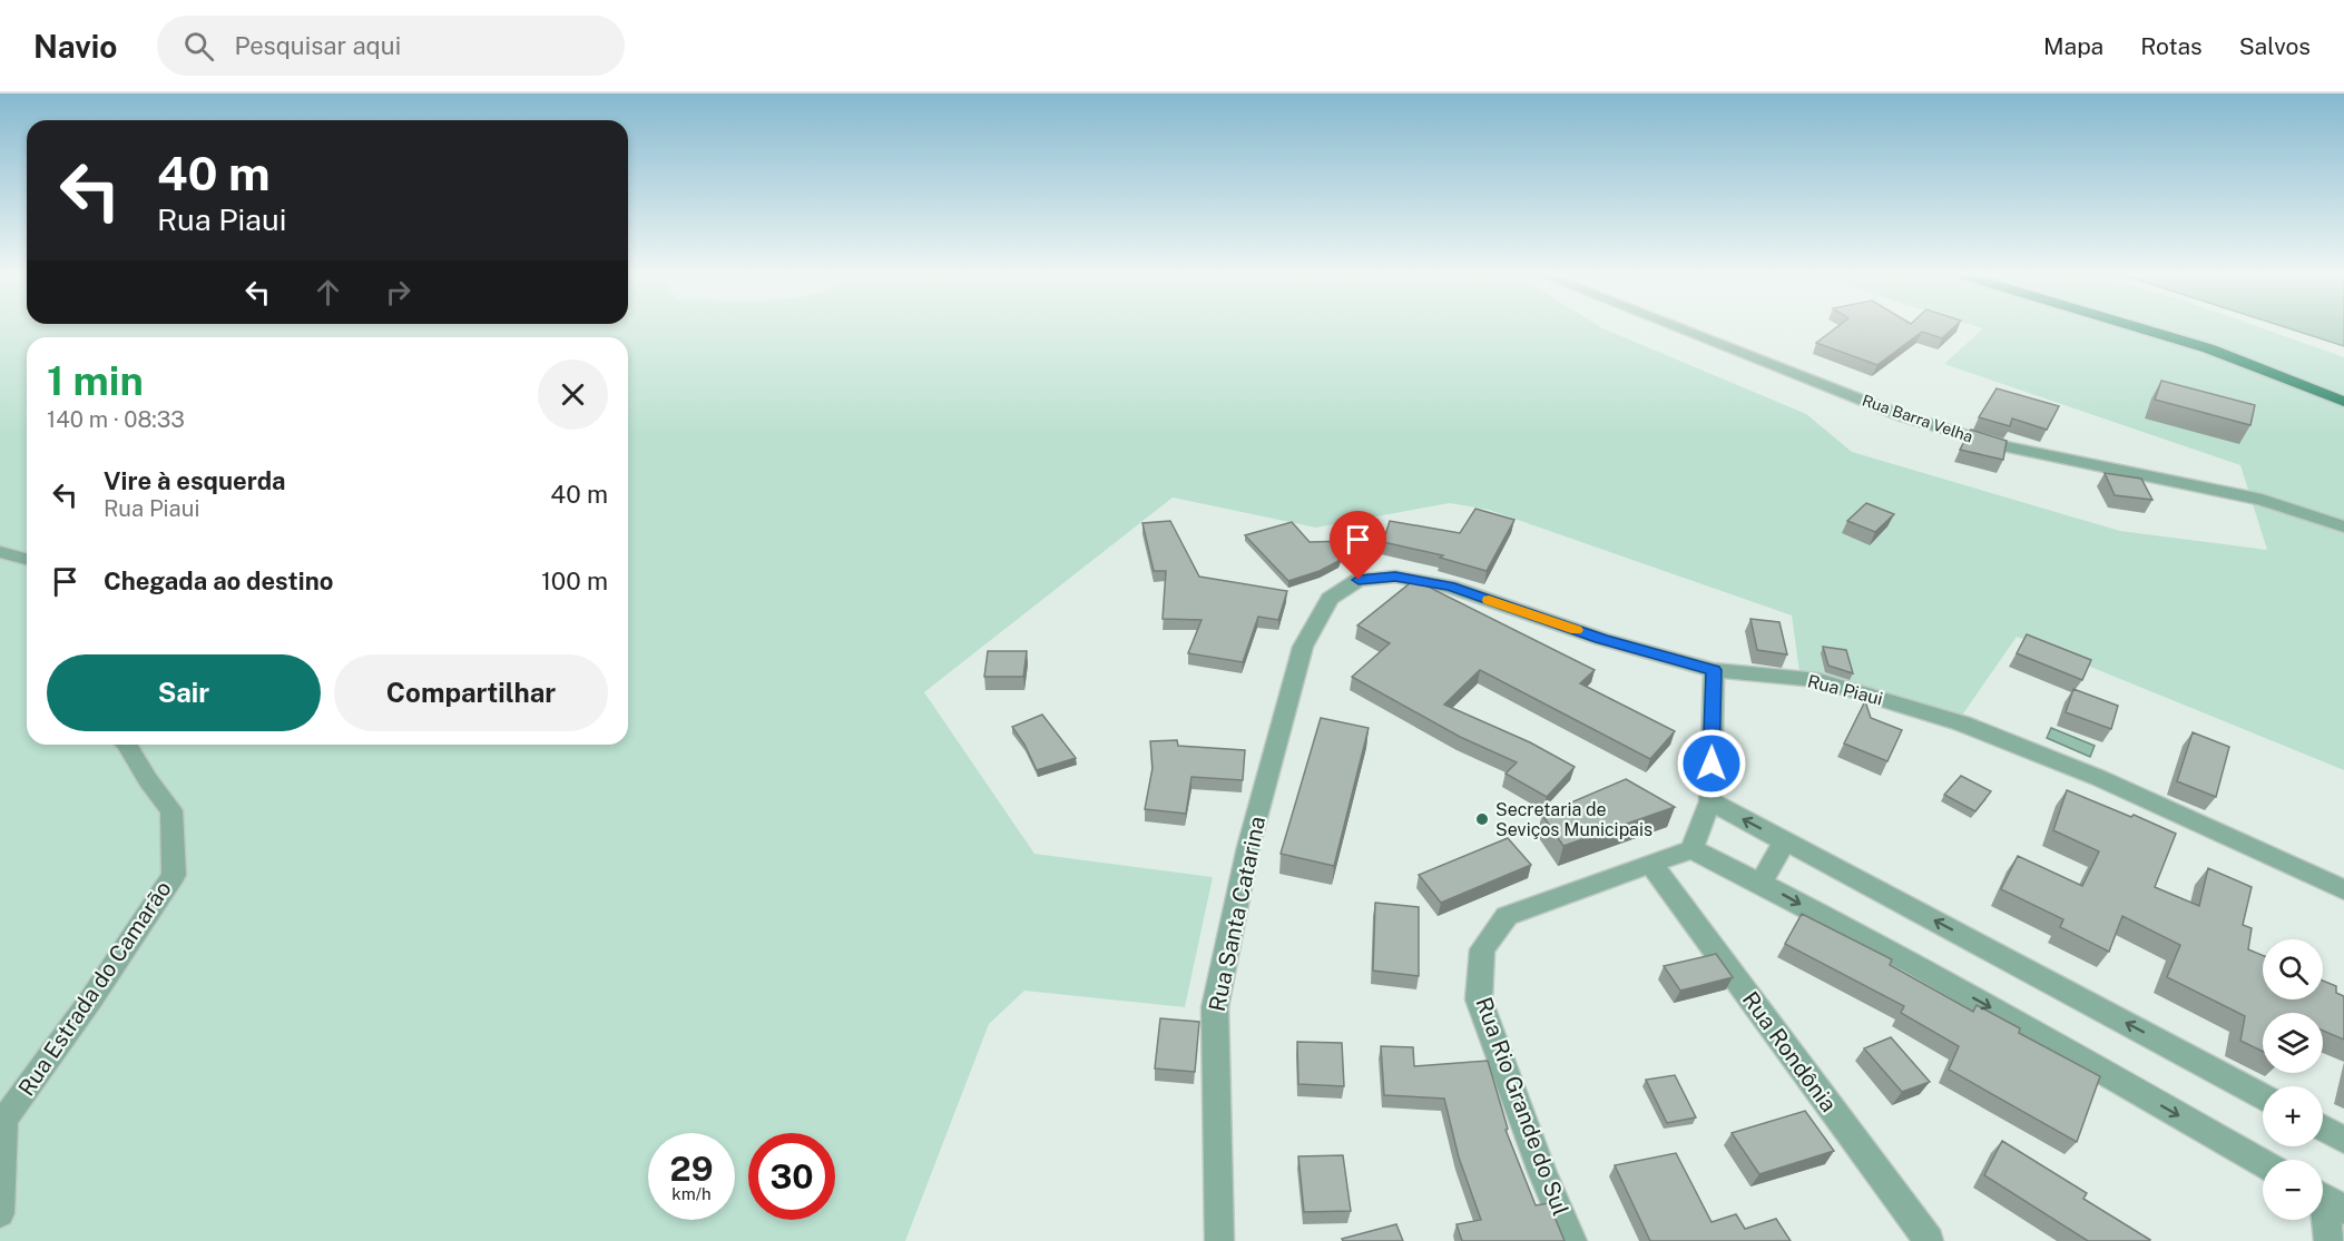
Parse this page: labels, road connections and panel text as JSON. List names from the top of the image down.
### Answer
{
  "streets": {
    "street": [
      "Rua Barra Velha",
      "Rua Piaui",
      "Rua Santa Catarina",
      "Rua Estrada do Camarão",
      "Rua Rondônia",
      "Rua Rio Grande do Sul"
    ]
  },
  "crossings": [
    ["Rua Piaui", "Rua Santa Catarina"],
    ["Rua Rondônia", "Rua Rio Grande do Sul"]
  ],
  "places": ["Secretaria de Seviços Municipais"],
  "page": {
    "header": "Navio",
    "search": "Pesquisar aqui",
    "nav": ["Mapa", "Rotas", "Salvos"],
    "turn": ["40 m", "Rua Piaui"],
    "heading": ["1 min", "140 m · 08:33"],
    "list": [
      {
        "name": "Vire à esquerda",
        "note": "Rua Piaui",
        "value": "40 m"
      },
      {
        "name": "Chegada ao destino",
        "value": "100 m"
      }
    ],
    "buttons": ["Sair", "Compartilhar"],
    "map_buttons": ["+", "−"],
    "speed": "29 km/h",
    "limit": "30"
  }
}
